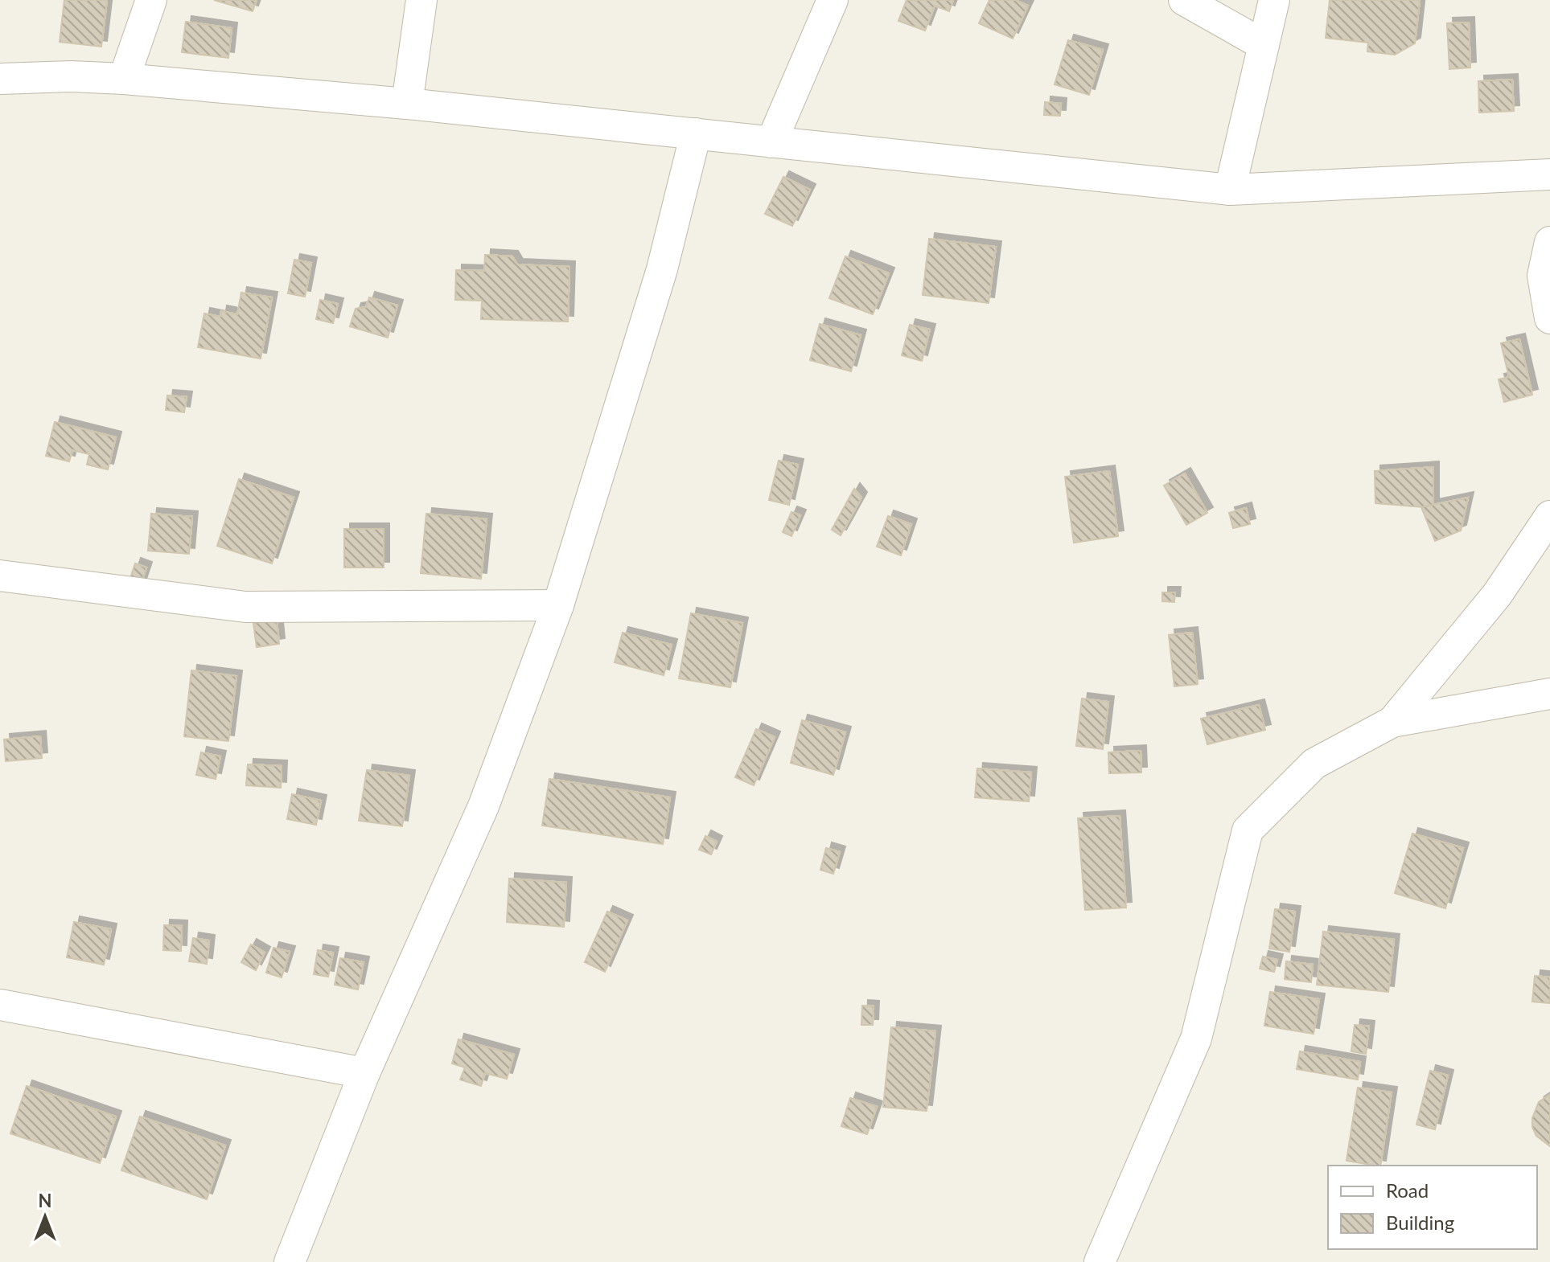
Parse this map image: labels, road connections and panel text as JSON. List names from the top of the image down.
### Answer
{
  "legend": ["Road", "Building"],
  "north": "top"
}
